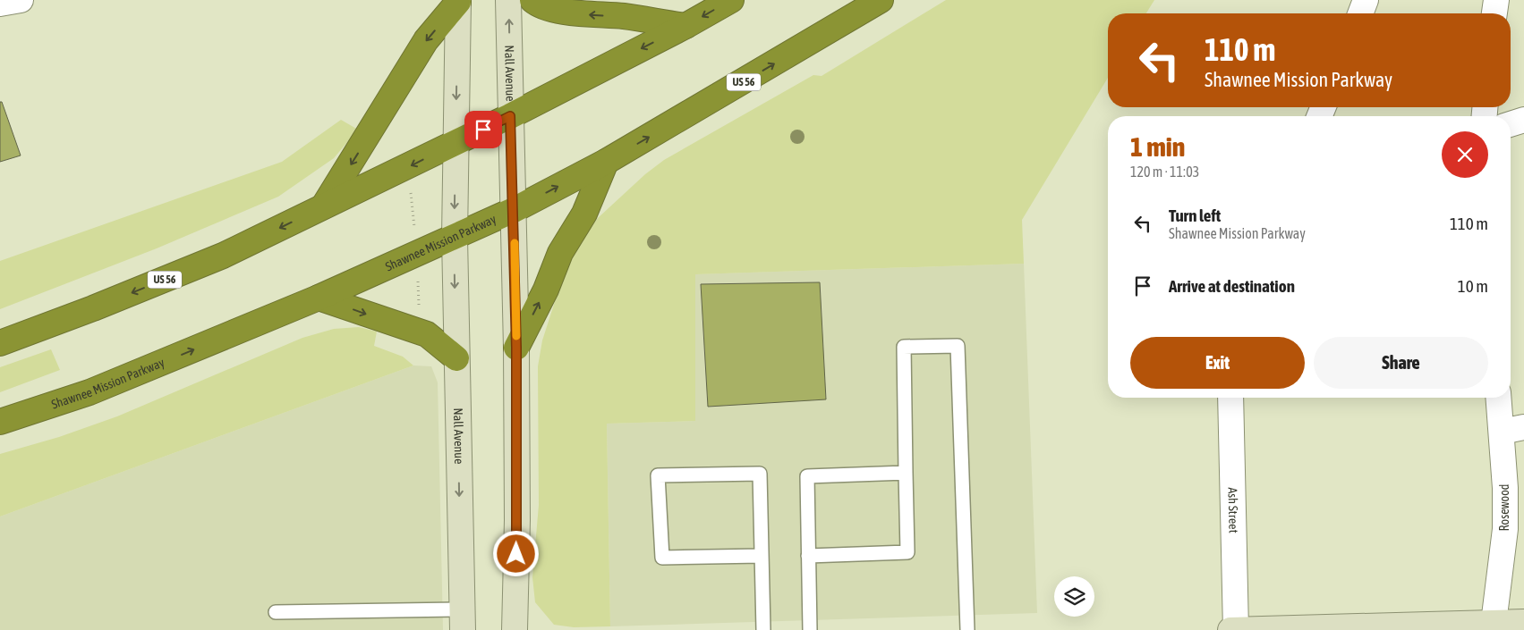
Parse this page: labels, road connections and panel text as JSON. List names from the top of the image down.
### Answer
{
  "streets": {
    "highway": ["US 56", "Shawnee Mission Parkway"],
    "main road": ["Nall Avenue"],
    "street": ["Rosewood", "Ash Street"]
  },
  "crossings": [
    ["Nall Avenue", "US 56"],
    ["Nall Avenue", "Shawnee Mission Parkway"]
  ],
  "page": {
    "turn": ["110 m", "Shawnee Mission Parkway"],
    "heading": ["1 min", "120 m · 11:03"],
    "list": [
      {
        "name": "Turn left",
        "note": "Shawnee Mission Parkway",
        "value": "110 m"
      },
      {
        "name": "Arrive at destination",
        "value": "10 m"
      }
    ],
    "buttons": ["Exit", "Share"]
  }
}
